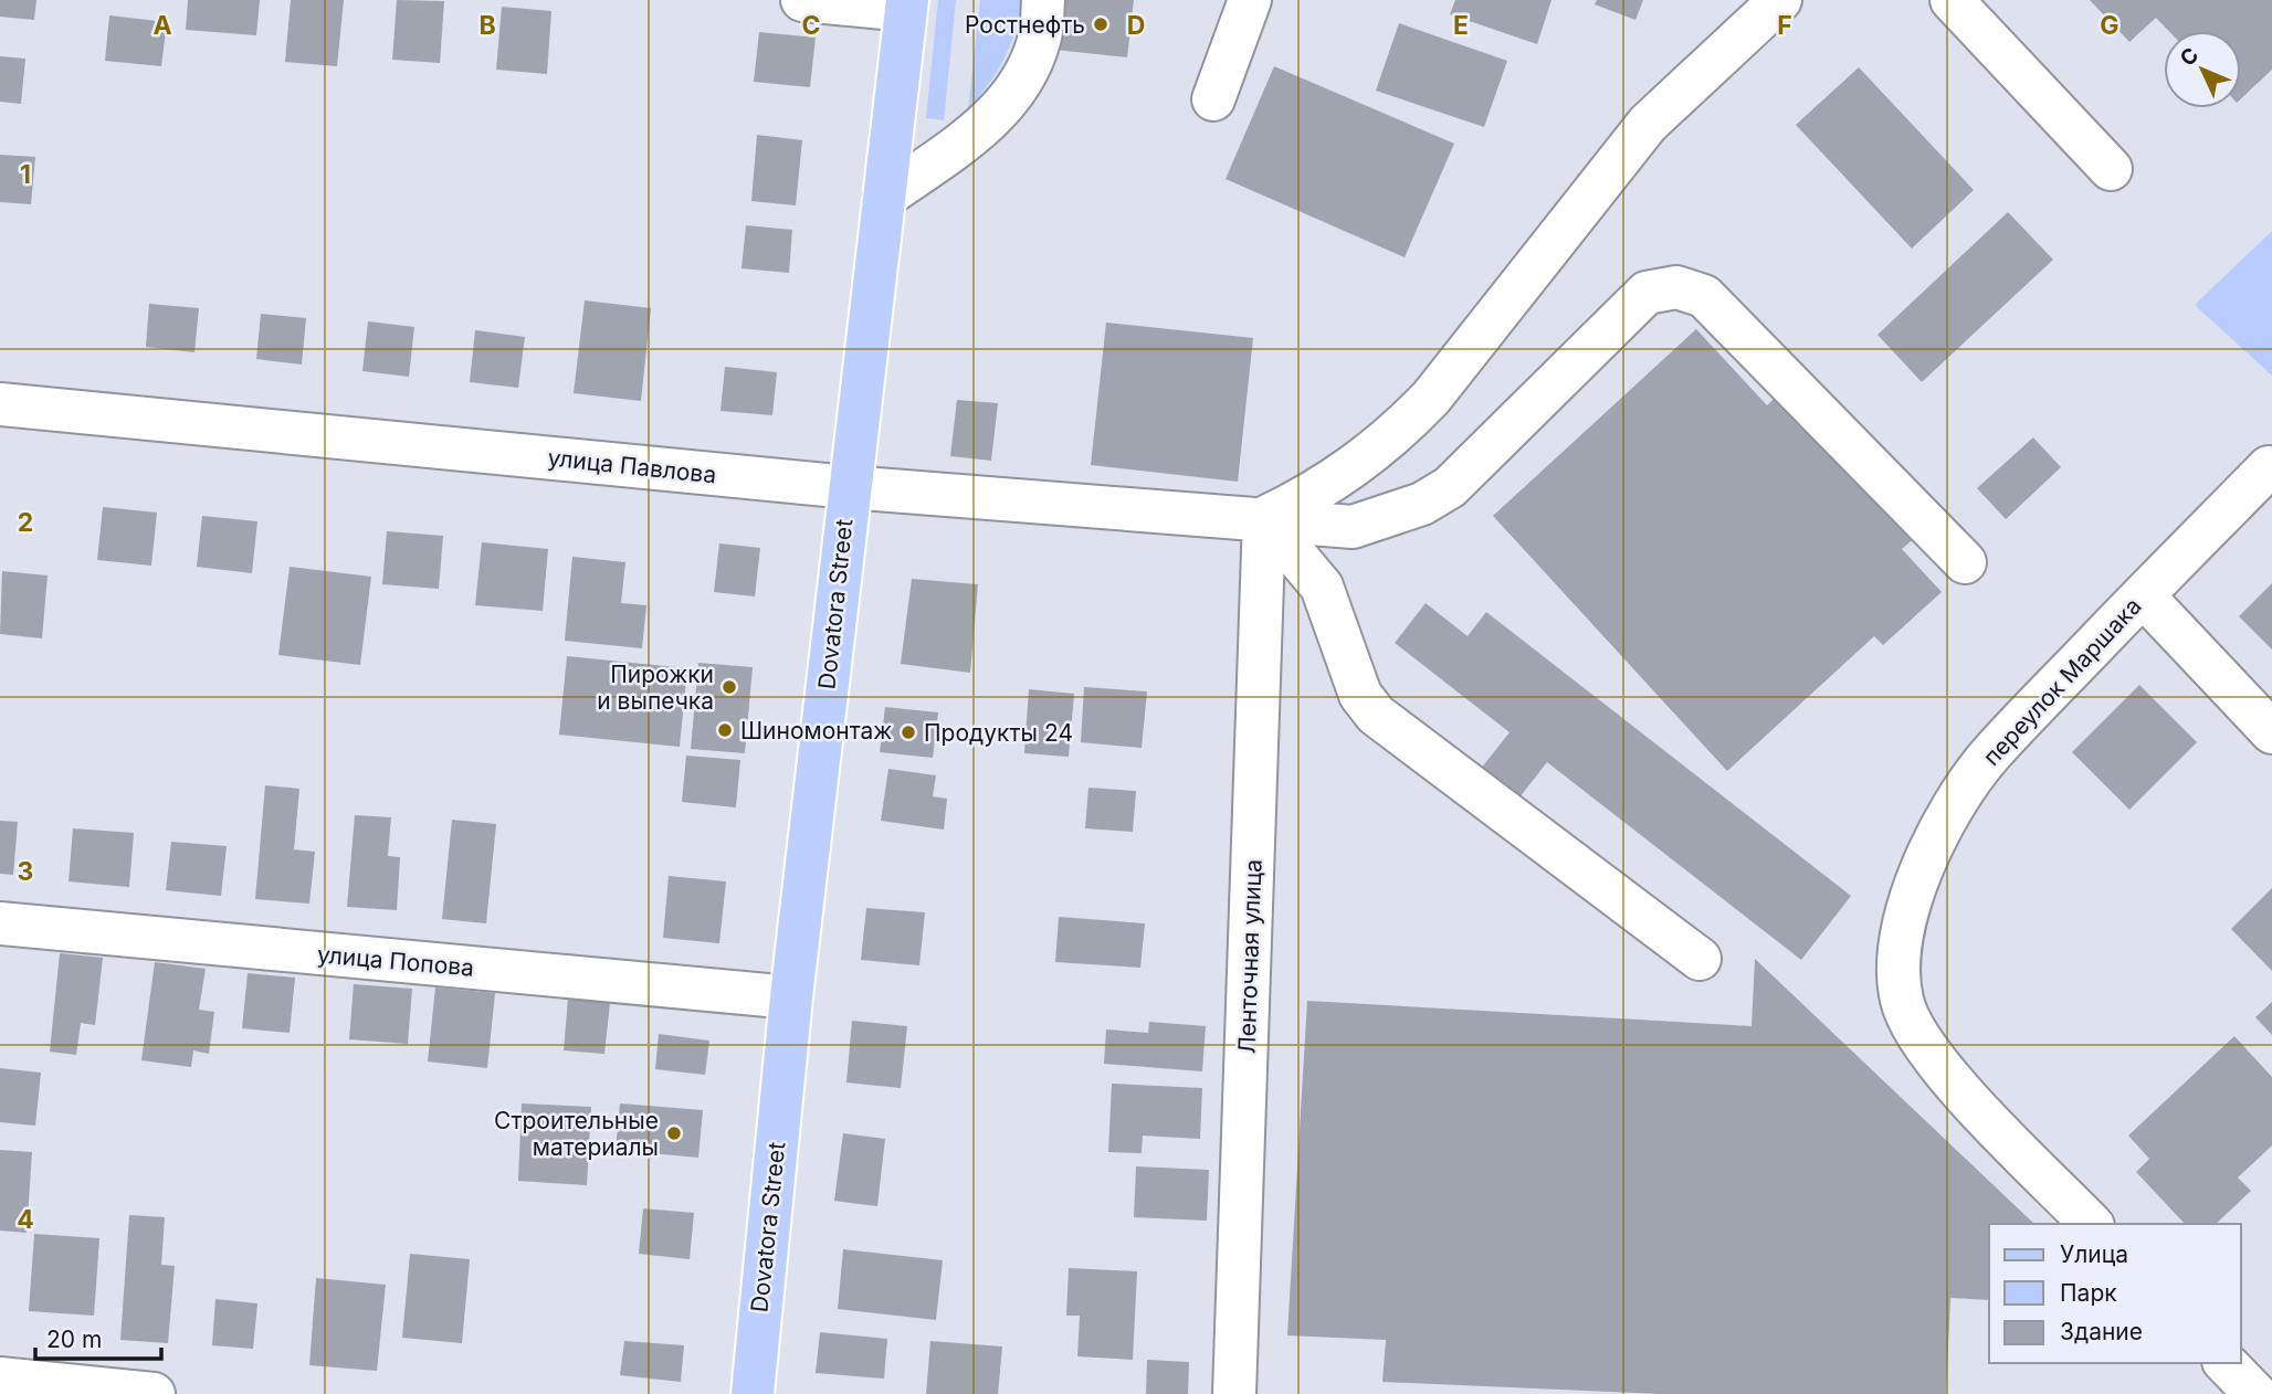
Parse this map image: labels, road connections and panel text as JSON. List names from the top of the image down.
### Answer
{
  "streets": {
    "main road": ["Dovatora Street"],
    "street": [
      "улица Павлова",
      "переулок Маршака",
      "Ленточная улица",
      "улица Попова"
    ]
  },
  "crossings": [
    ["улица Павлова", "Dovatora Street"],
    ["улица Павлова", "Ленточная улица"],
    ["Dovatora Street", "улица Попова"]
  ],
  "places": [
    "Ростнефть",
    "Пирожки и выпечка",
    "Шиномонтаж",
    "Продукты 24",
    "Строительные материалы"
  ],
  "legend": ["Улица", "Парк", "Здание"],
  "scale_bar": "20 m",
  "north": "top left",
  "grid": {
    "columns": [
      "A",
      "B",
      "C",
      "D",
      "E",
      "F",
      "G"
    ],
    "rows": [
      "1",
      "2",
      "3",
      "4"
    ]
  }
}
